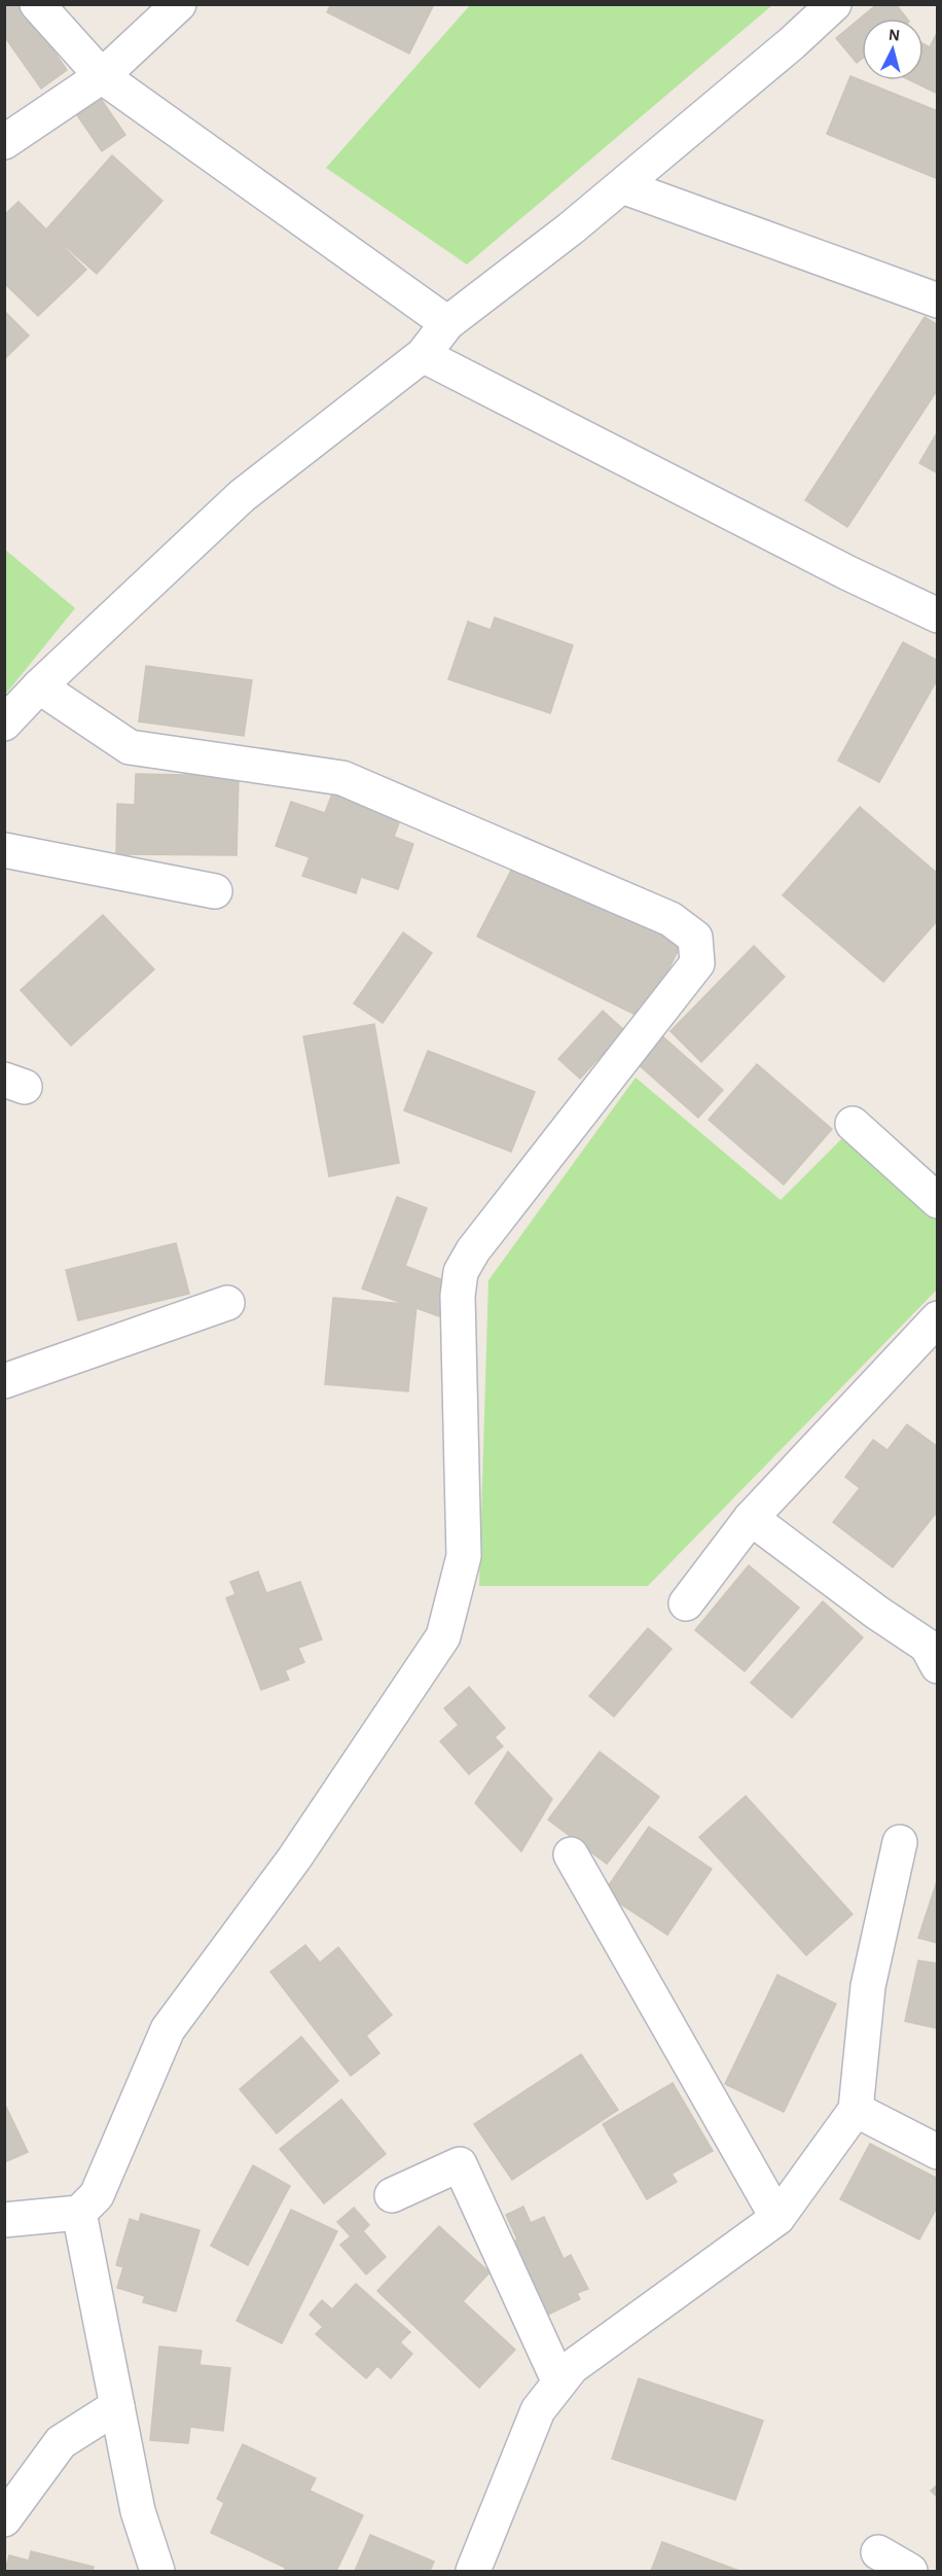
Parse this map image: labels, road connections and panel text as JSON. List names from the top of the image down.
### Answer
{
  "north": "top"
}
